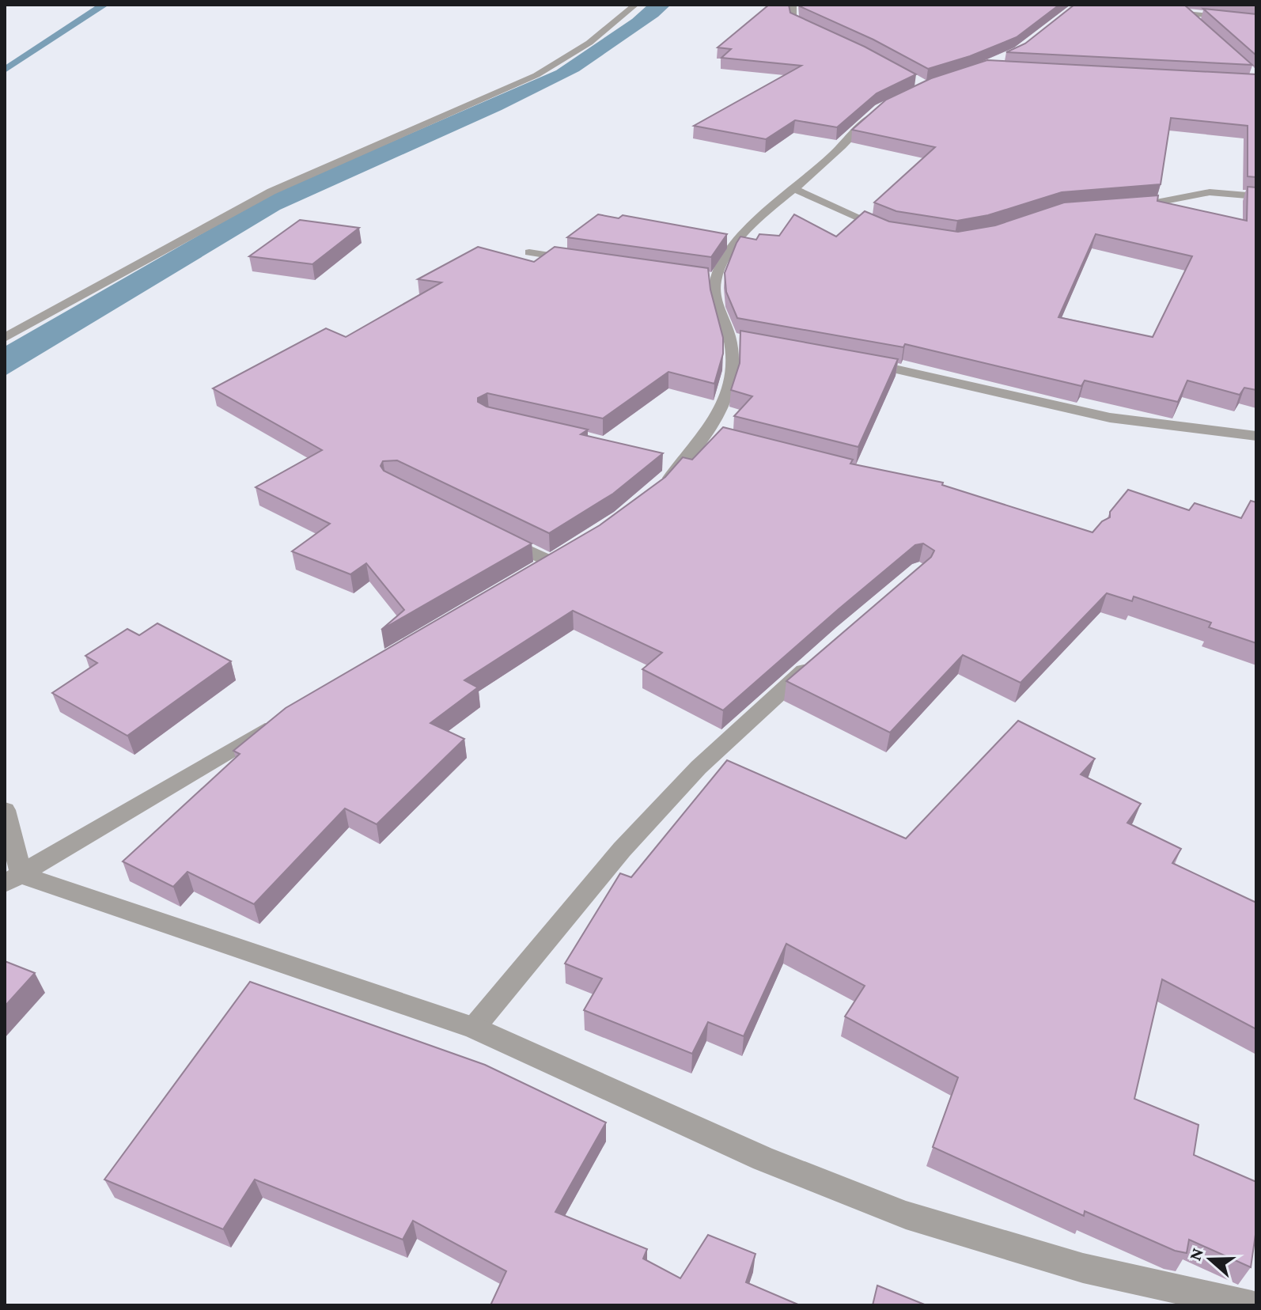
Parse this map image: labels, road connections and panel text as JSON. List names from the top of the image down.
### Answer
{
  "north": "left"
}
